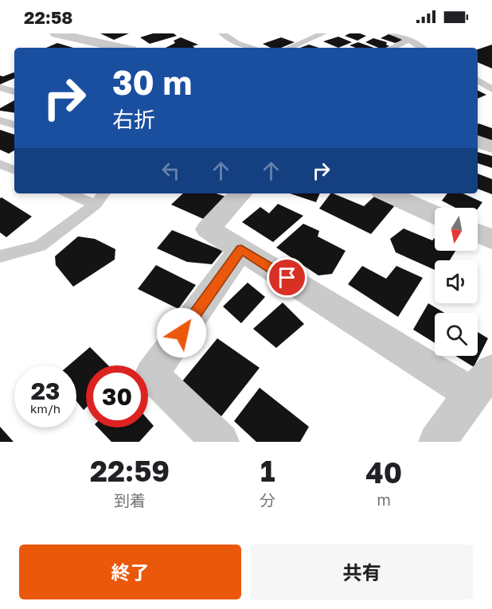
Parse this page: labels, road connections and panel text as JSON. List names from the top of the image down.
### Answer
{
  "north": "bottom",
  "page": {
    "status": "22:58",
    "turn": ["30 m", "右折"],
    "speed": "23 km/h",
    "limit": "30",
    "eta": [
      "22:59",
      "到着",
      "1",
      "分",
      "40",
      "m"
    ],
    "buttons": ["終了", "共有"]
  }
}
